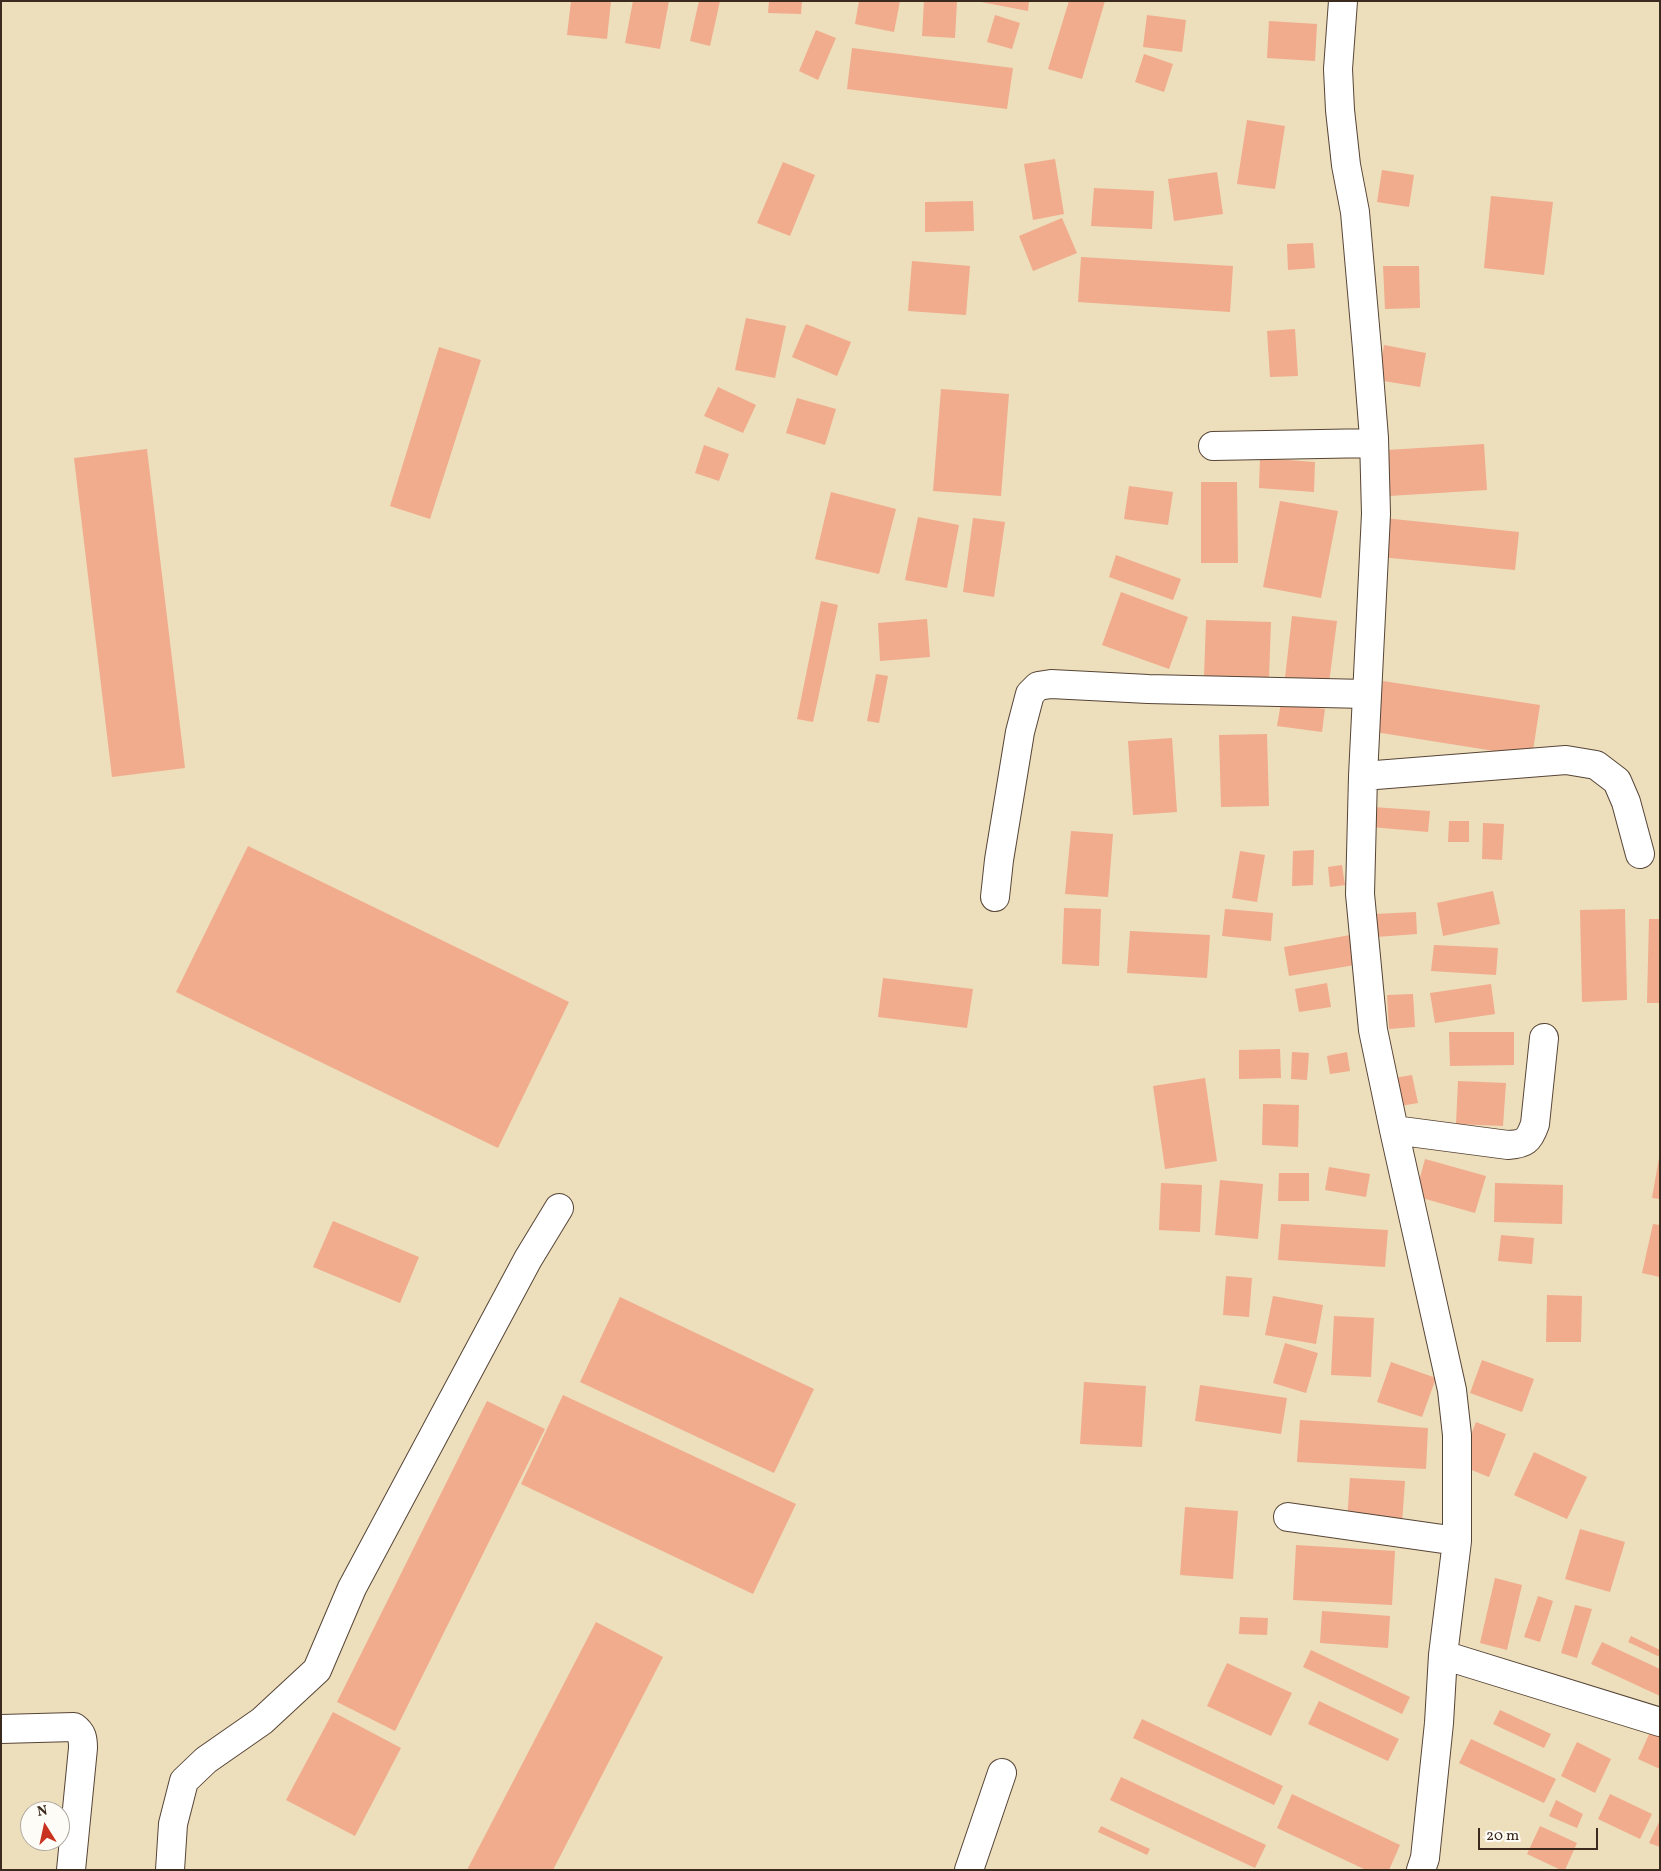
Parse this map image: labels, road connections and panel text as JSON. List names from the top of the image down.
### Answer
{
  "scale_bar": "20 m",
  "north": "top"
}
